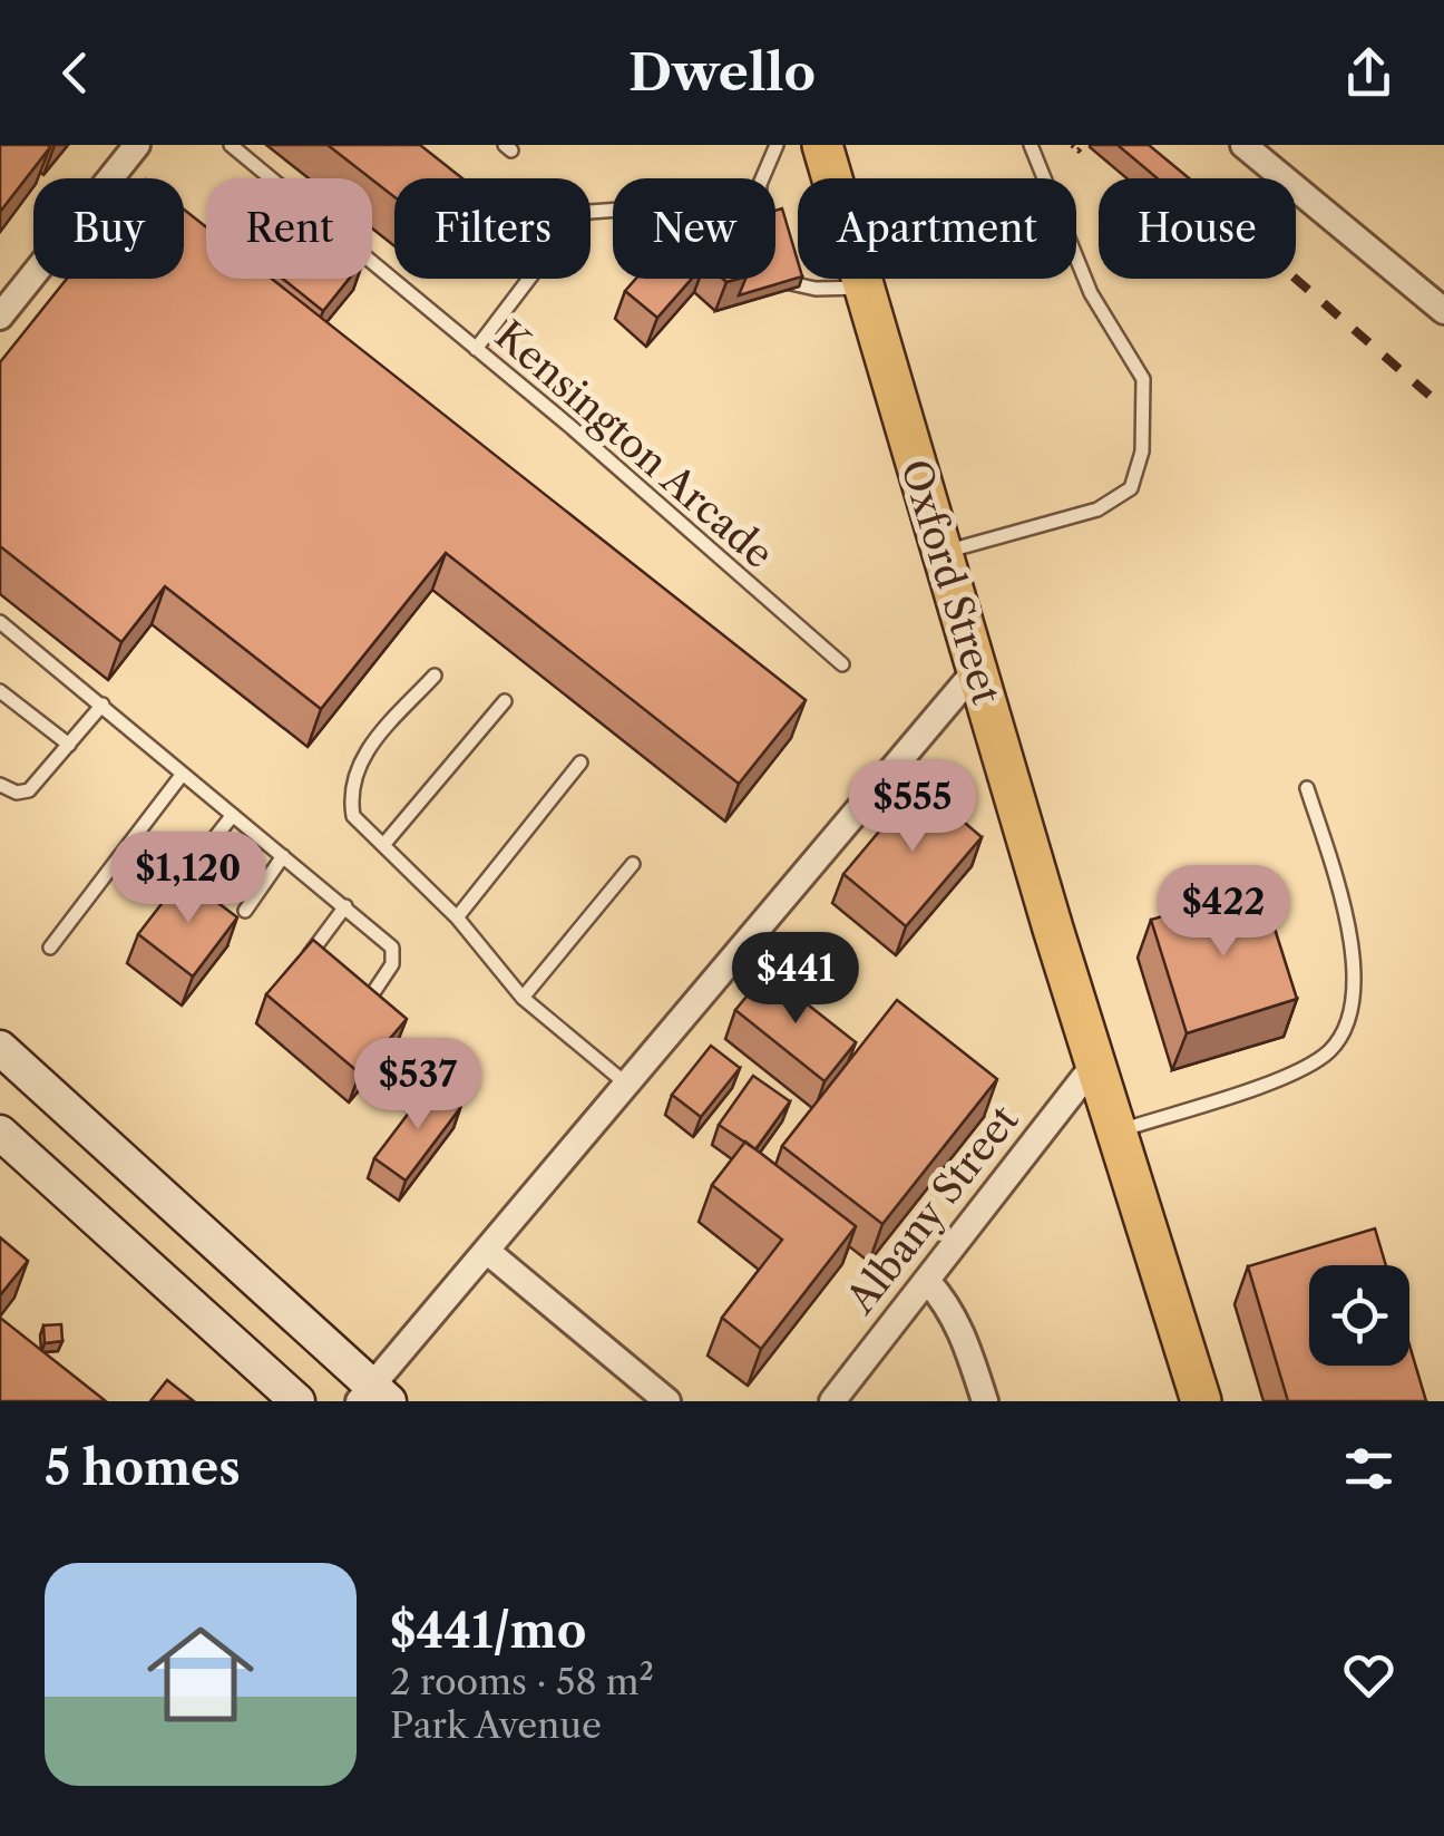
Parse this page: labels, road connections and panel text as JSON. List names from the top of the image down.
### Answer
{
  "streets": {
    "main road": ["Oxford Street"],
    "street": ["Albany Street"],
    "lane": ["Kensington Arcade"]
  },
  "crossings": [
    ["Oxford Street", "Albany Street"]
  ],
  "page": {
    "header": "Dwello",
    "chip": [
      "Buy",
      "Rent",
      "Filters",
      "New",
      "Apartment",
      "House"
    ],
    "price": [
      "$555",
      "$1,120",
      "$422",
      "$441",
      "$537"
    ],
    "heading": "5 homes",
    "list": [
      {
        "name": "$441/mo",
        "note": "2 rooms · 58 m² · Park Avenue"
      }
    ]
  }
}
